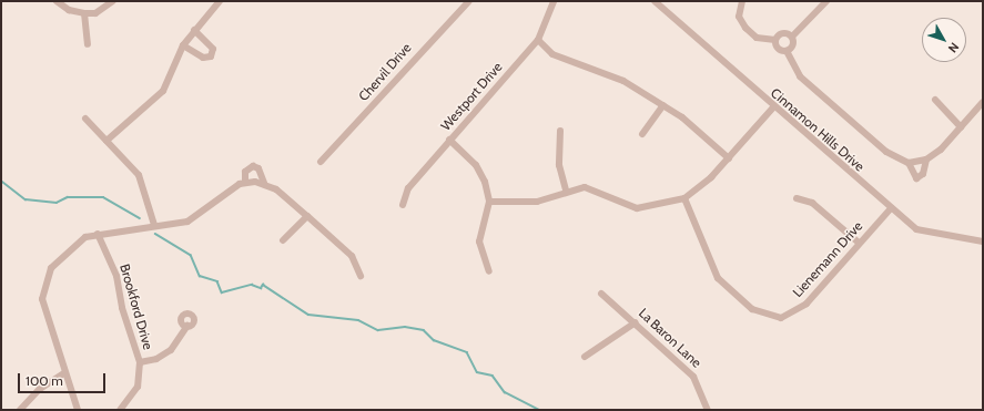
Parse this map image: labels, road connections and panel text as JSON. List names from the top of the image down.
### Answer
{
  "streets": {
    "street": [
      "Chervil Drive",
      "Westport Drive",
      "Cinnamon Hills Drive",
      "Lienemann Drive",
      "Brookford Drive",
      "La Baron Lane"
    ]
  },
  "crossings": [
    ["Cinnamon Hills Drive", "Lienemann Drive"]
  ],
  "scale_bar": "100 m",
  "north": "bottom right"
}
